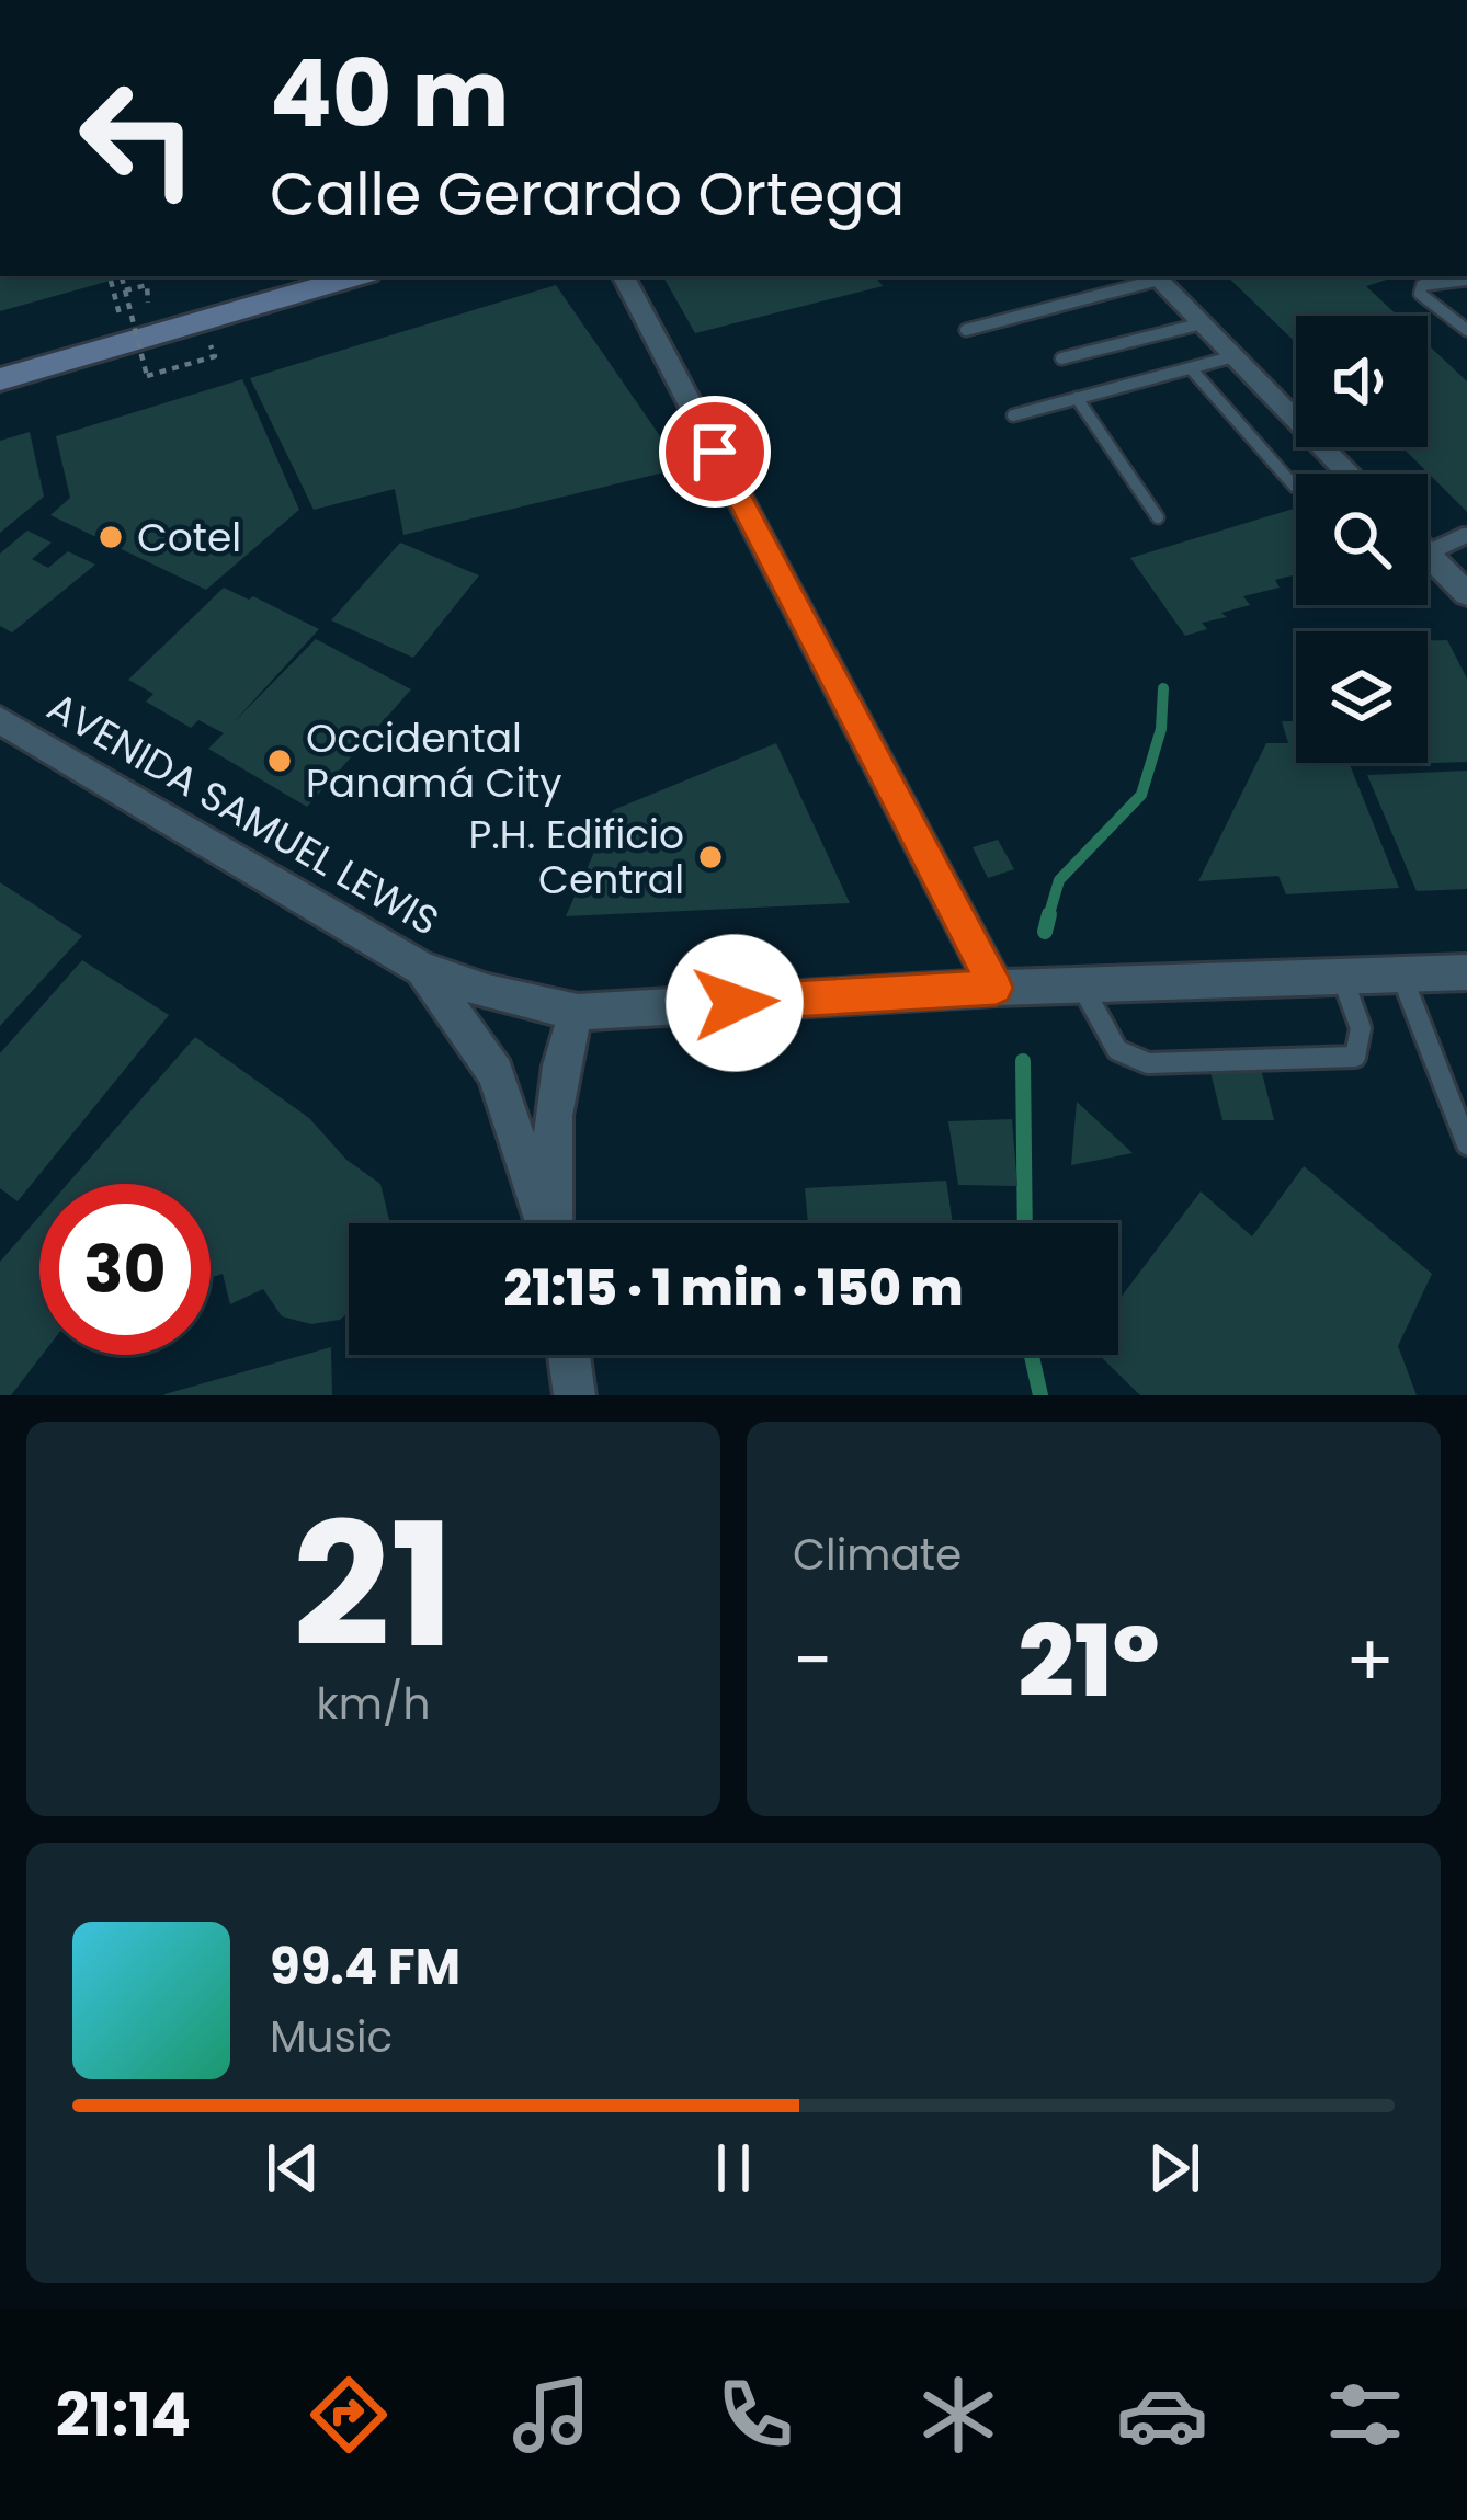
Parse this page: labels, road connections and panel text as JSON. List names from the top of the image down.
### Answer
{
  "streets": {
    "street": ["AVENIDA SAMUEL LEWIS"]
  },
  "places": ["Cotel", "Occidental Panamá City", "P.H. Edificio Central"],
  "page": {
    "turn": ["40 m", "Calle Gerardo Ortega"],
    "limit": "30",
    "trip": "21:15 · 1 min · 150 m",
    "tile": [
      ["21", "km/h"],
      "Climate"
    ],
    "heat": ["−", "21°", "+"],
    "song": ["99.4 FM", "Music"],
    "tabs": "21:14"
  }
}
